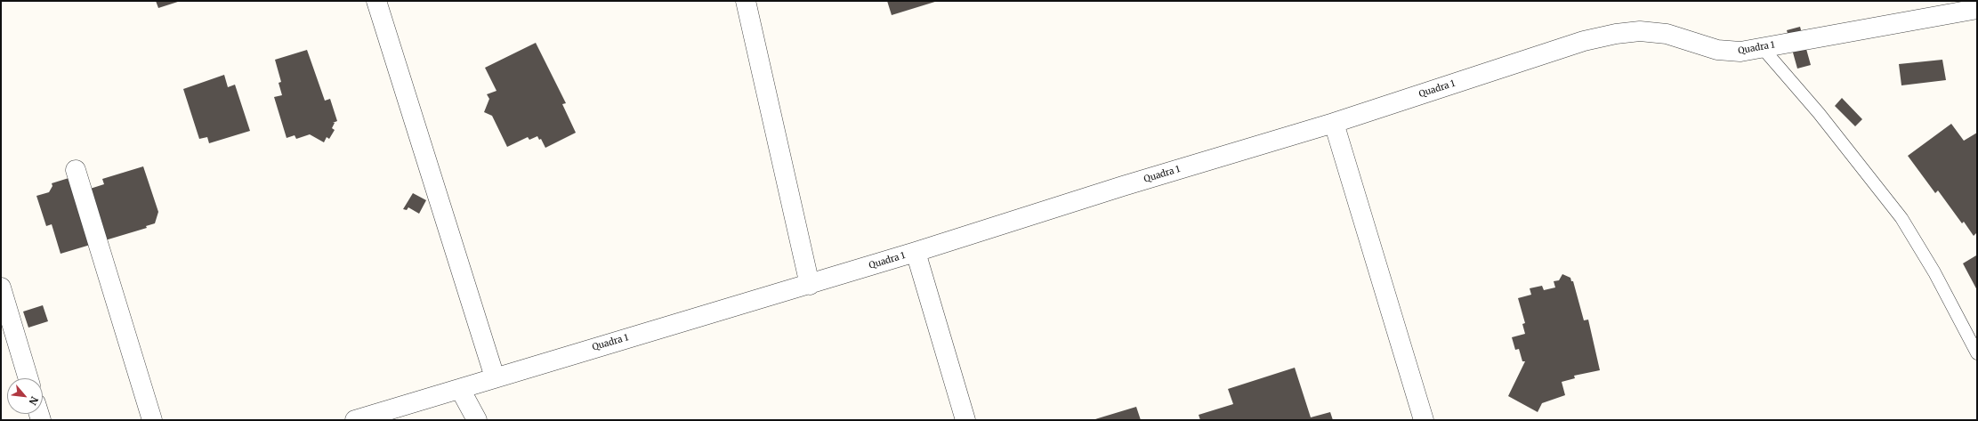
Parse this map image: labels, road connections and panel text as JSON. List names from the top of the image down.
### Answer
{
  "streets": {
    "street": ["Quadra 1"]
  },
  "north": "bottom right"
}
